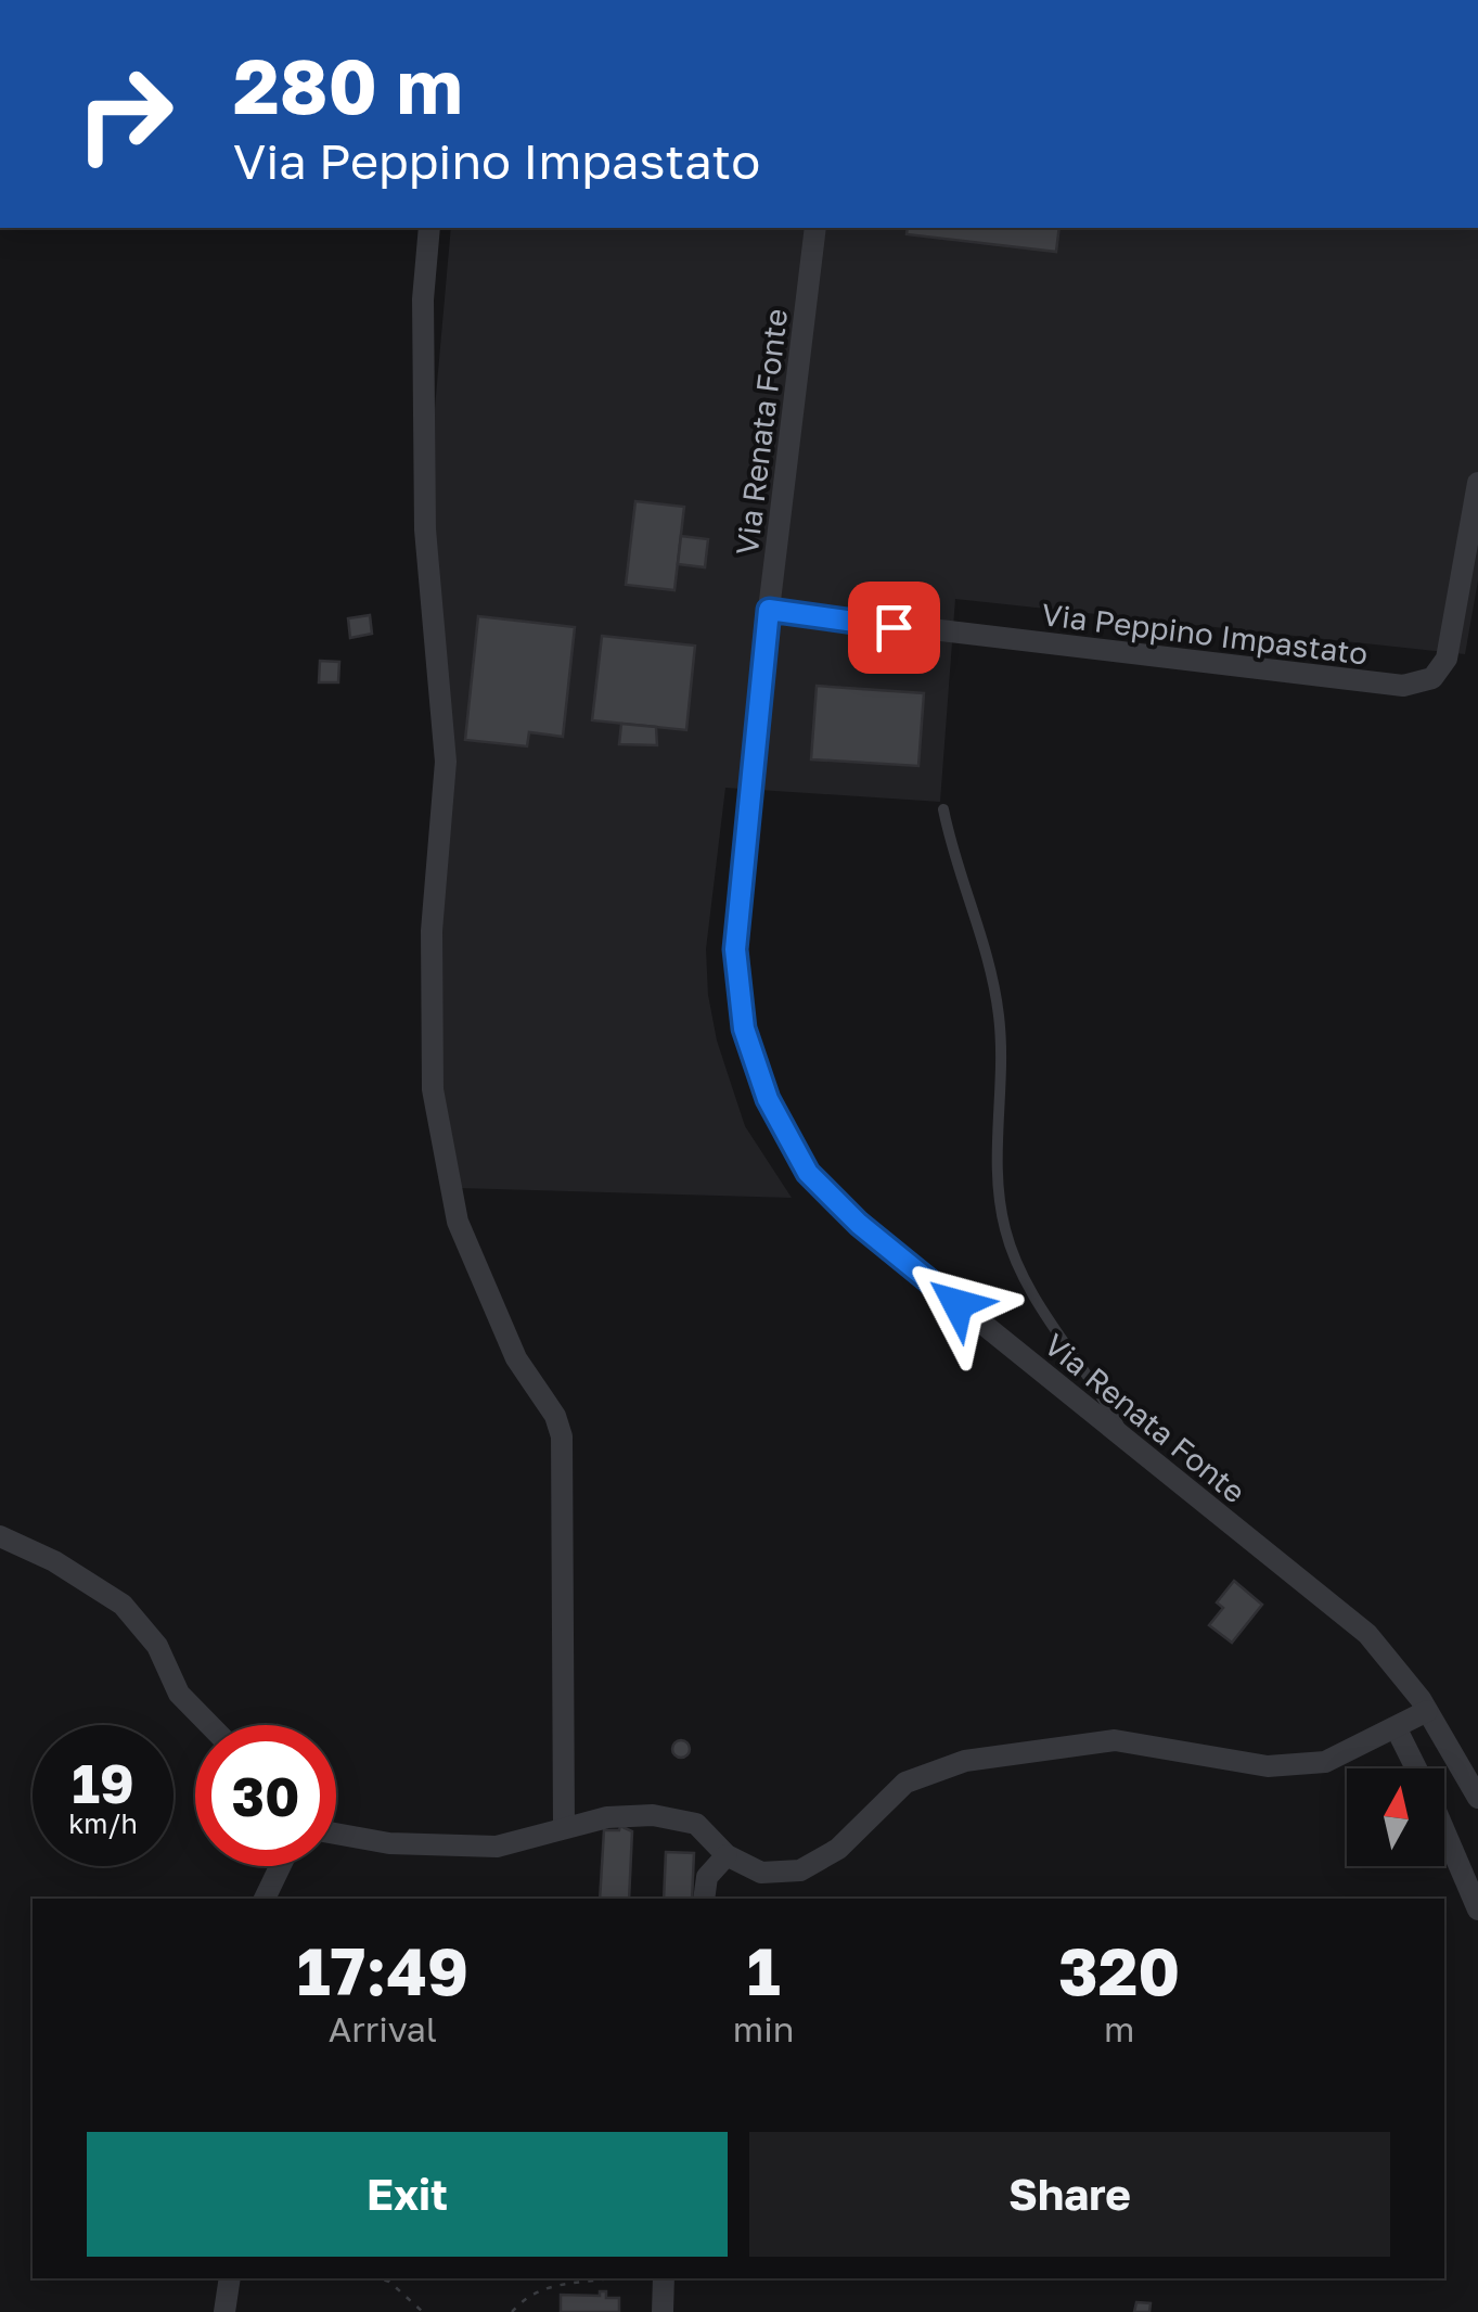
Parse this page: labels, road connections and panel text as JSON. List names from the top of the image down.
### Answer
{
  "streets": {
    "street": ["Via Renata Fonte", "Via Peppino Impastato"]
  },
  "crossings": [
    ["Via Renata Fonte", "Via Peppino Impastato"]
  ],
  "north": "top",
  "page": {
    "turn": ["280 m", "Via Peppino Impastato"],
    "speed": "19 km/h",
    "limit": "30",
    "eta": [
      "17:49",
      "Arrival",
      "1",
      "min",
      "320",
      "m"
    ],
    "buttons": ["Exit", "Share"]
  }
}
